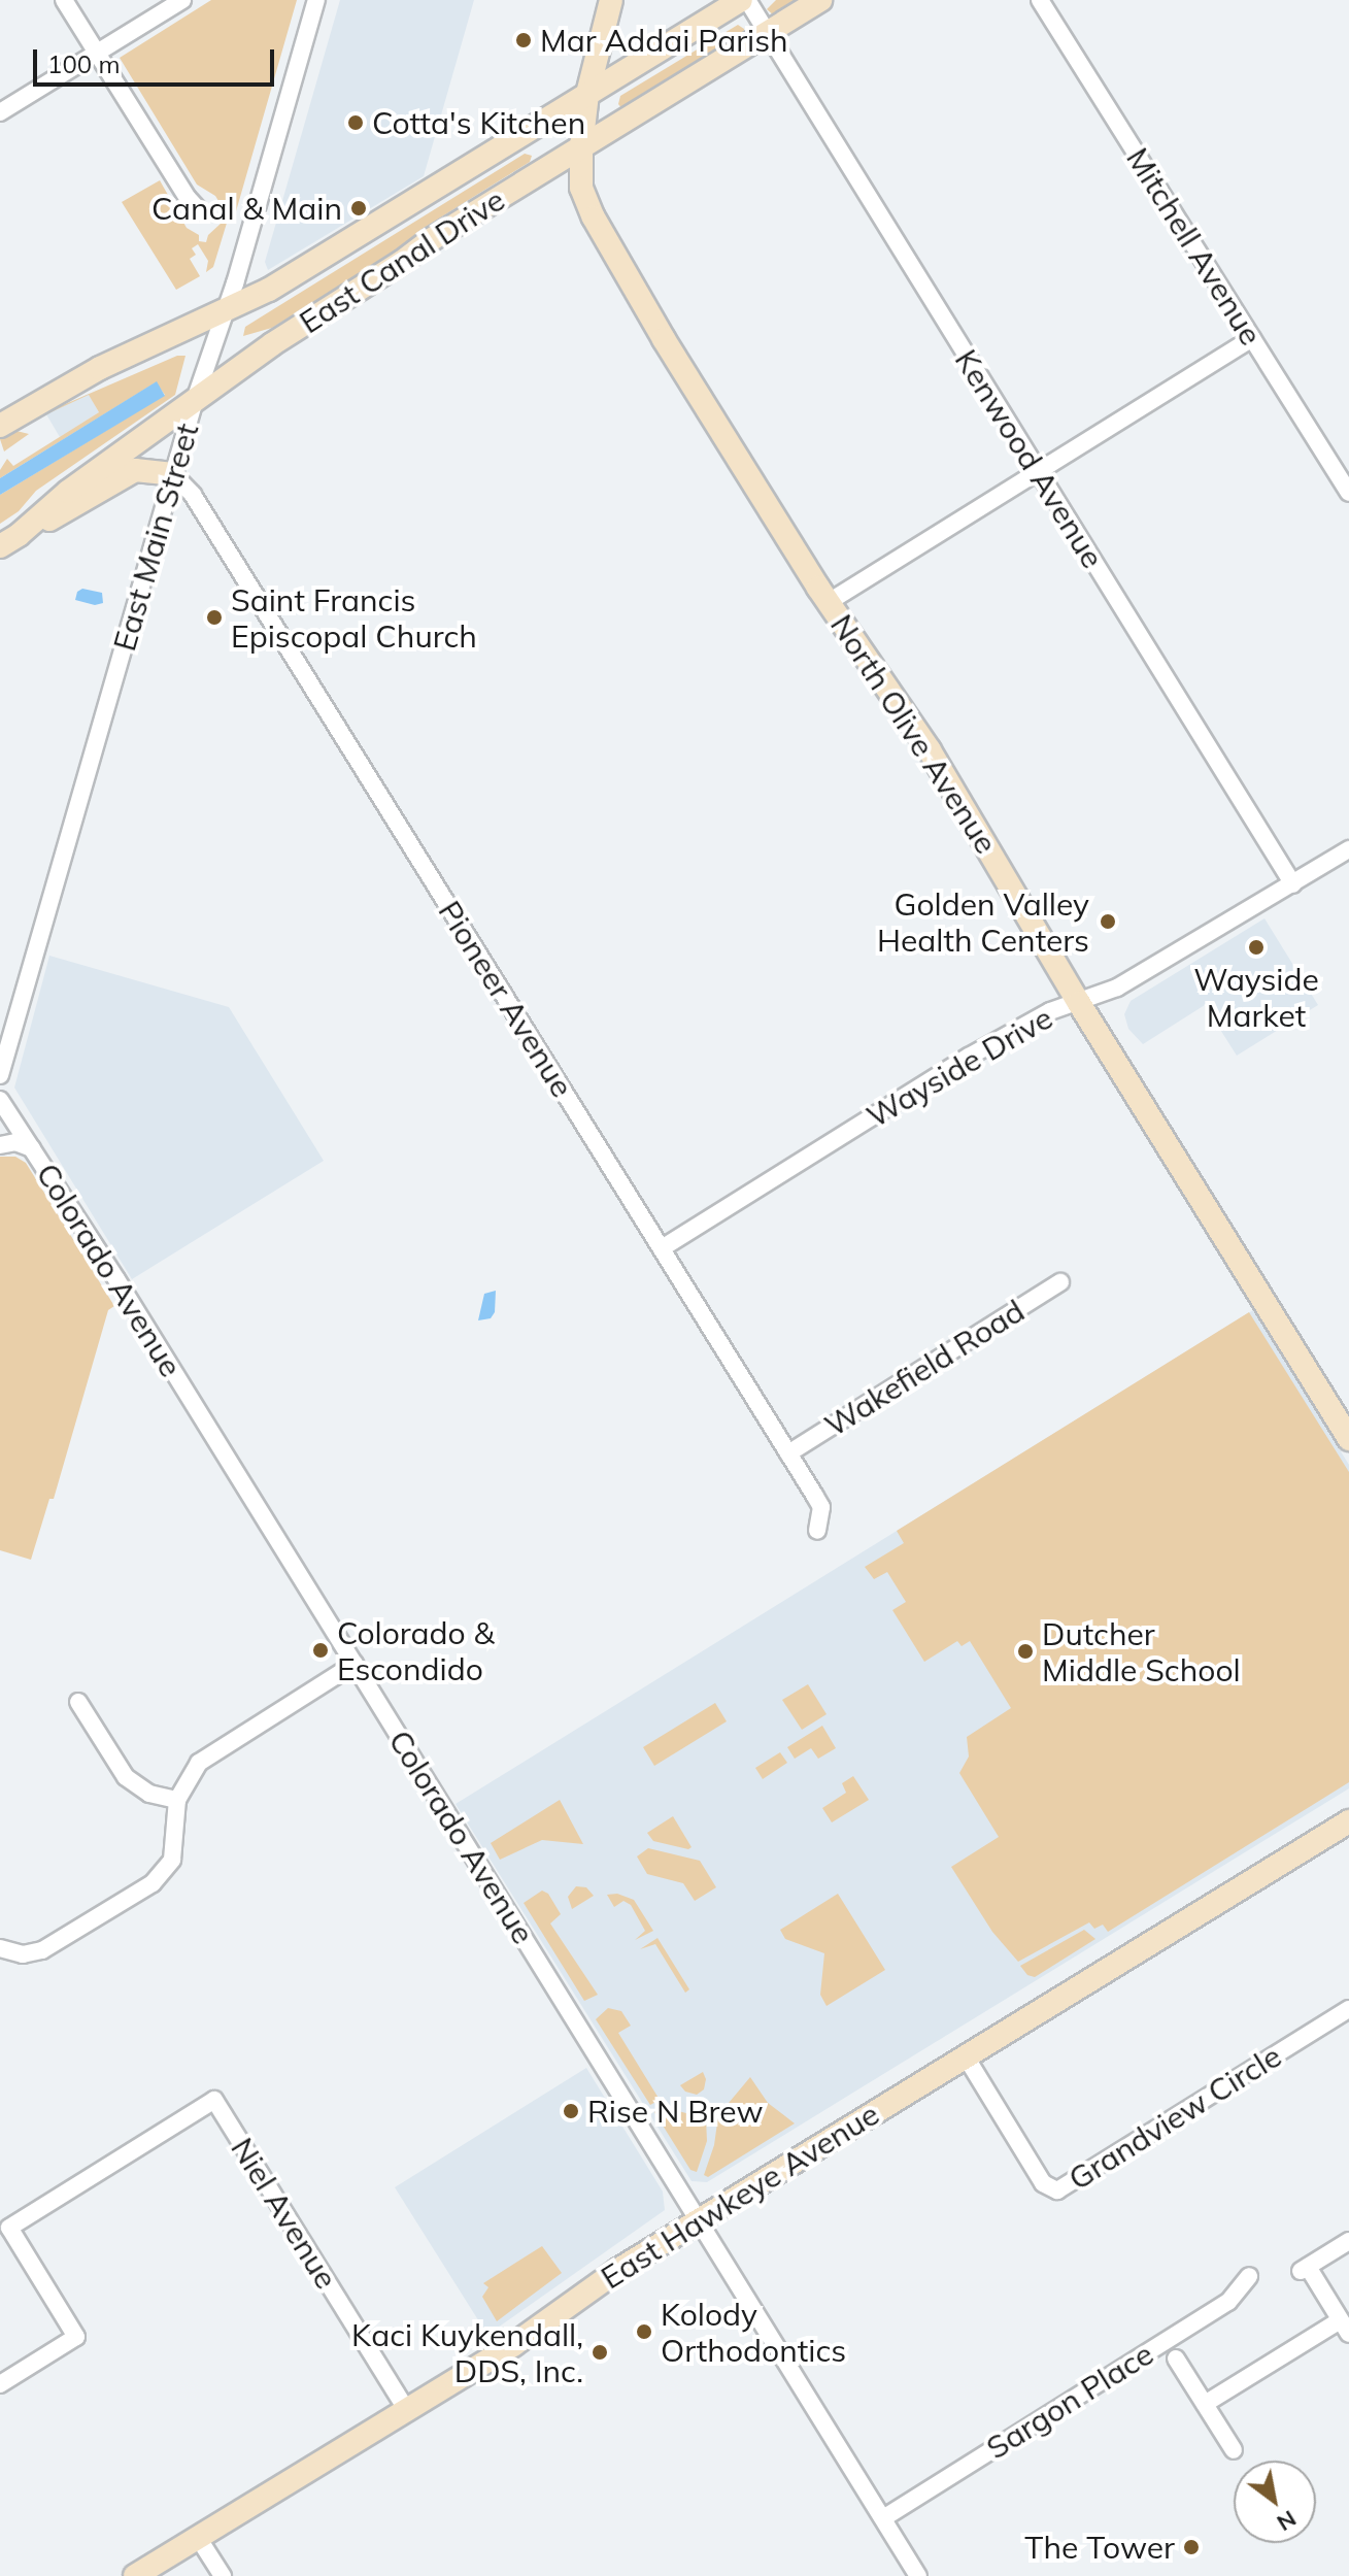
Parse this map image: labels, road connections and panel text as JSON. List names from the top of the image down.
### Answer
{
  "streets": {
    "street": [
      "Mitchell Avenue",
      "East Canal Drive",
      "Kenwood Avenue",
      "East Main Street",
      "North Olive Avenue",
      "Pioneer Avenue",
      "Wayside Drive",
      "Colorado Avenue",
      "Wakefield Road",
      "Grandview Circle",
      "East Hawkeye Avenue",
      "Niel Avenue",
      "Sargon Place"
    ]
  },
  "crossings": [
    ["East Canal Drive", "Kenwood Avenue"],
    ["East Canal Drive", "East Main Street"],
    ["East Canal Drive", "North Olive Avenue"],
    ["Kenwood Avenue", "Wayside Drive"],
    ["East Main Street", "Pioneer Avenue"],
    ["North Olive Avenue", "Wayside Drive"],
    ["Pioneer Avenue", "Wayside Drive"],
    ["Pioneer Avenue", "Wakefield Road"],
    ["Colorado Avenue", "East Hawkeye Avenue"],
    ["Colorado Avenue", "Sargon Place"],
    ["Grandview Circle", "East Hawkeye Avenue"],
    ["East Hawkeye Avenue", "Niel Avenue"]
  ],
  "places": [
    "Mar Addai Parish",
    "Cotta's Kitchen",
    "Canal & Main",
    "Saint Francis Episcopal Church",
    "Golden Valley Health Centers",
    "Wayside Market",
    "Colorado & Escondido",
    "Dutcher Middle School",
    "Rise N Brew",
    "Kolody Orthodontics",
    "Kaci Kuykendall, DDS, Inc.",
    "The Tower"
  ],
  "scale_bar": "100 m",
  "north": "bottom right"
}
